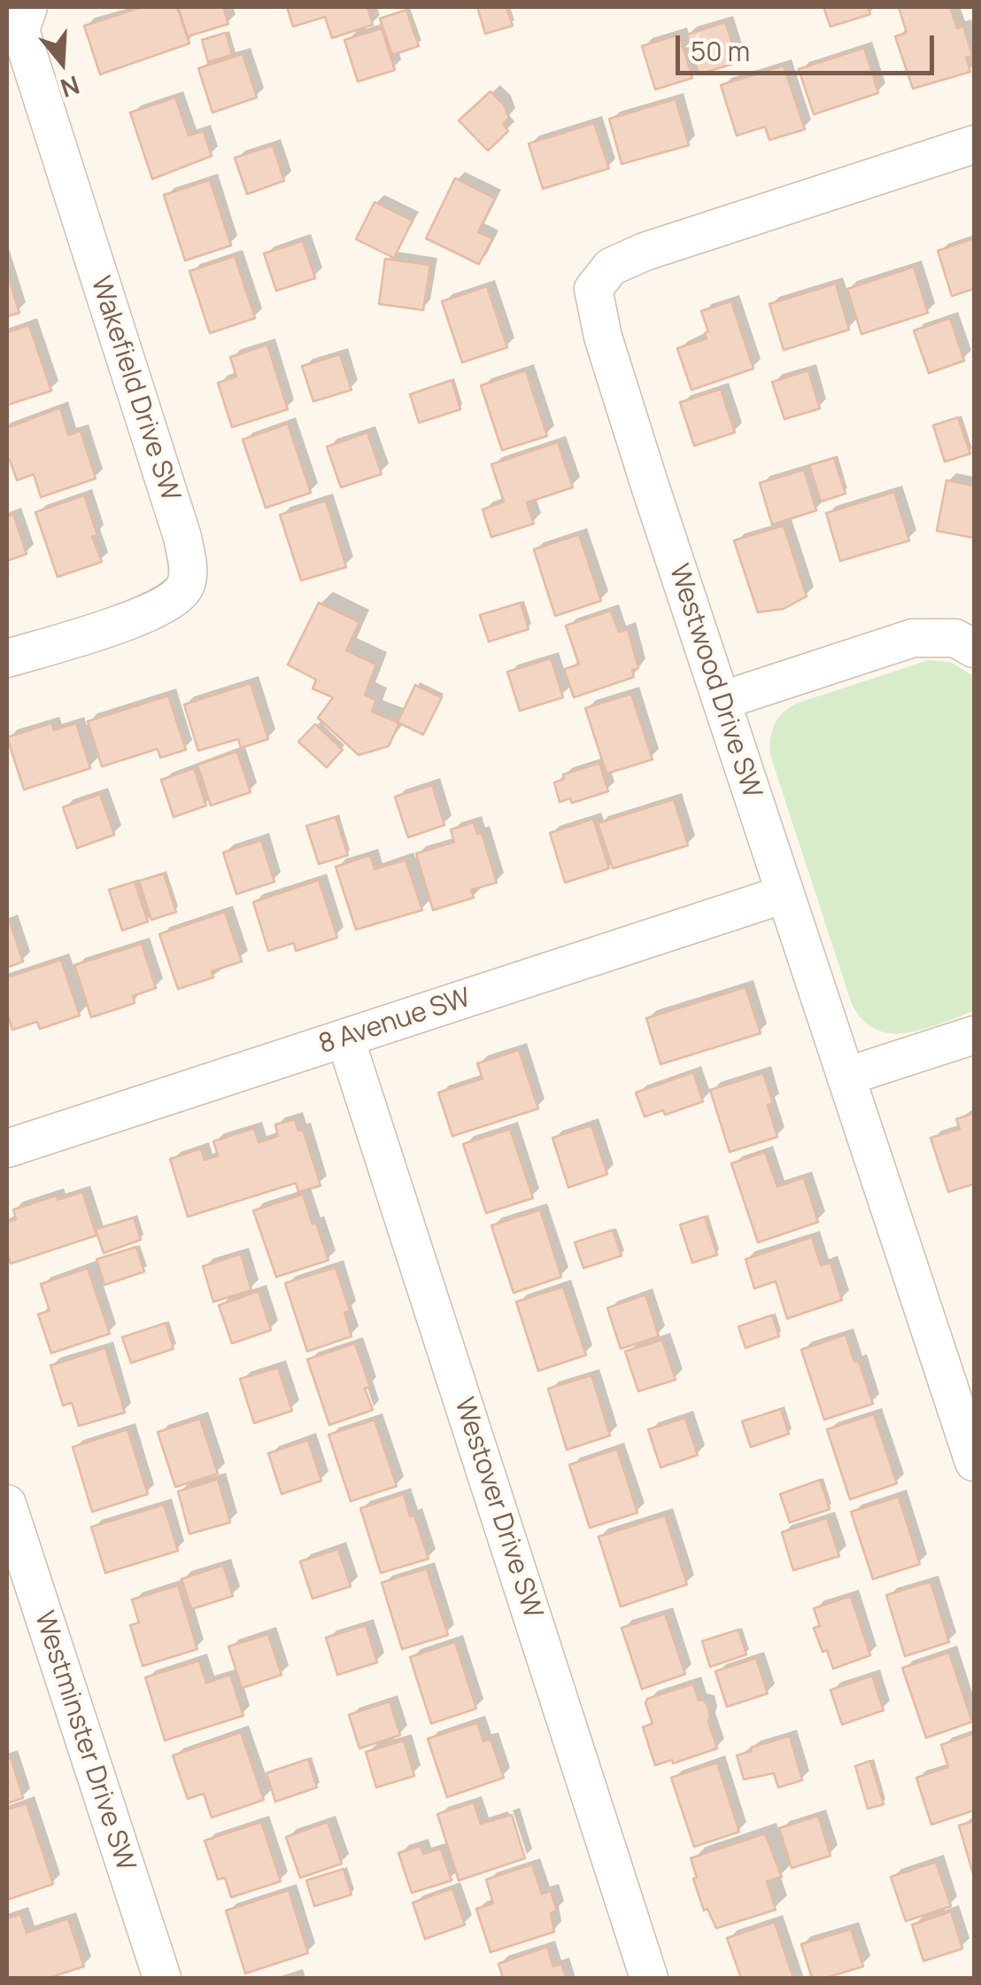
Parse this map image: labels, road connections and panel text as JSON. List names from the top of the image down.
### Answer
{
  "streets": {
    "street": [
      "Wakefield Drive SW",
      "Westwood Drive SW",
      "8 Avenue SW",
      "Westover Drive SW",
      "Westminster Drive SW"
    ]
  },
  "crossings": [
    ["Westwood Drive SW", "8 Avenue SW"],
    ["8 Avenue SW", "Westover Drive SW"]
  ],
  "scale_bar": "50 m",
  "north": "bottom"
}
